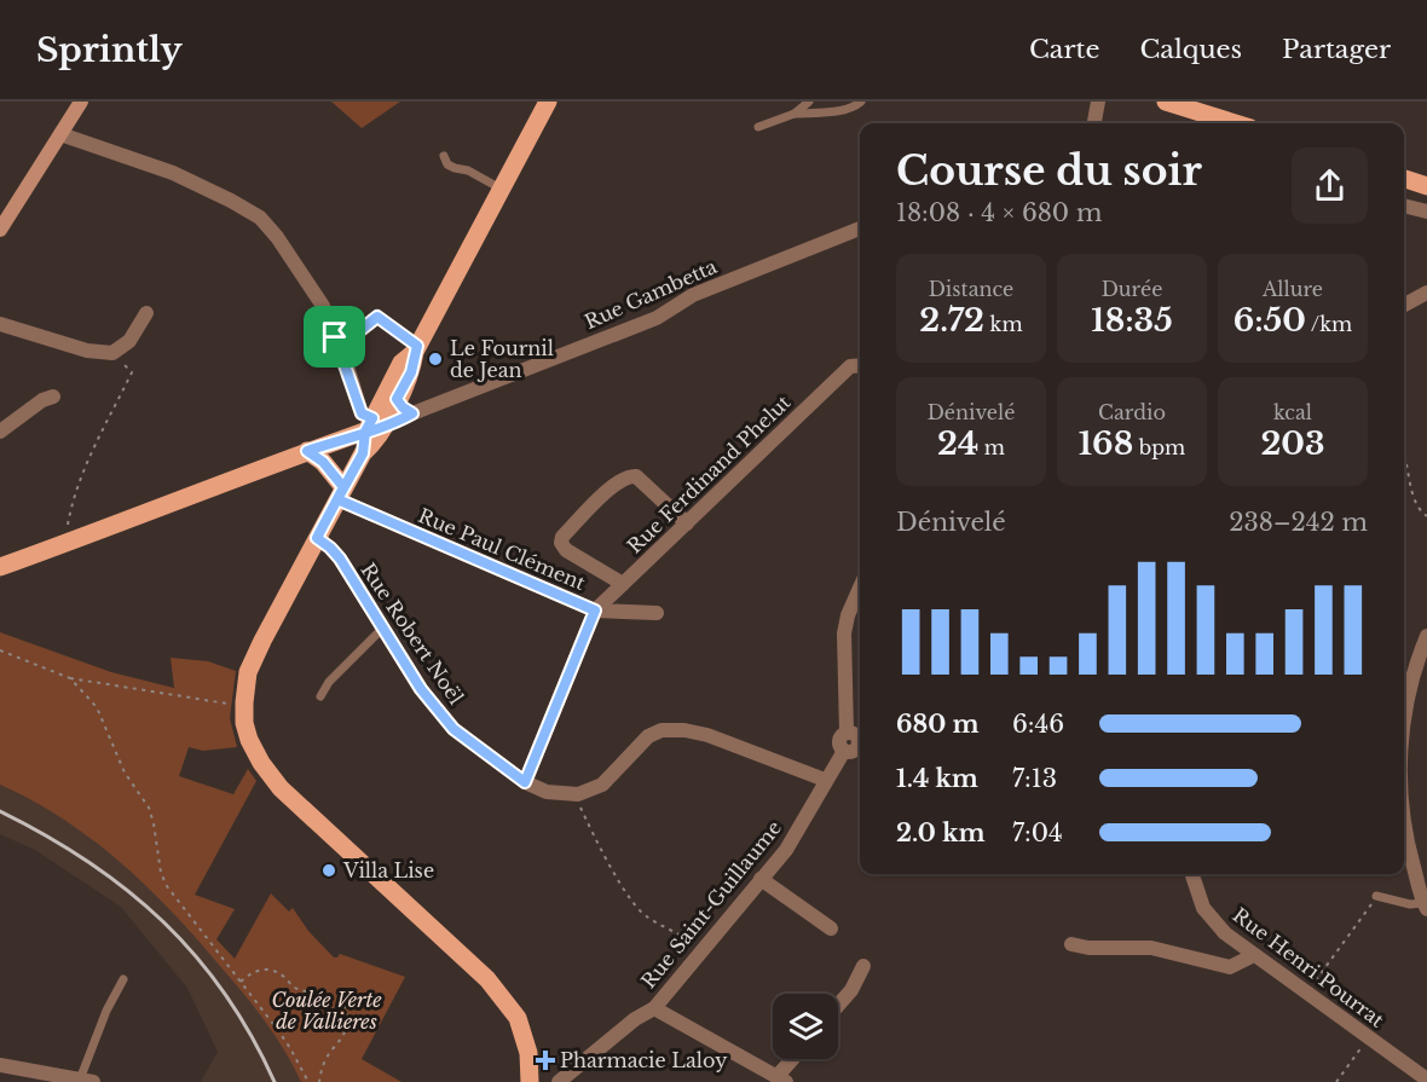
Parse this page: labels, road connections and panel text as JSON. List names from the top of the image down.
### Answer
{
  "streets": {
    "street": [
      "Rue Gambetta",
      "Rue Ferdinand Phelut",
      "Rue Paul Clément",
      "Rue Robert Noël",
      "Rue Saint-Guillaume",
      "Rue Henri Pourrat"
    ]
  },
  "crossings": [
    ["Rue Ferdinand Phelut", "Rue Paul Clément"],
    ["Rue Robert Noël", "Rue Saint-Guillaume"]
  ],
  "parks": ["Coulée Verte de Vallieres"],
  "places": {
    "other": ["Le Fournil de Jean", "Villa Lise"],
    "health": ["Pharmacie Laloy"]
  },
  "page": {
    "header": "Sprintly",
    "nav": ["Carte", "Calques", "Partager"],
    "heading": ["Course du soir", "18:08 · 4 × 680 m"],
    "stats": [
      ["Distance", "2.72 km"],
      ["Durée", "18:35"],
      ["Allure", "6:50 /km"],
      ["Dénivelé", "24 m"],
      ["Cardio", "168 bpm"],
      ["kcal", "203"]
    ],
    "chart": ["Dénivelé", "238–242 m"],
    "list": [
      {
        "name": "680 m",
        "note": "6:46"
      },
      {
        "name": "1.4 km",
        "note": "7:13"
      },
      {
        "name": "2.0 km",
        "note": "7:04"
      }
    ]
  }
}
